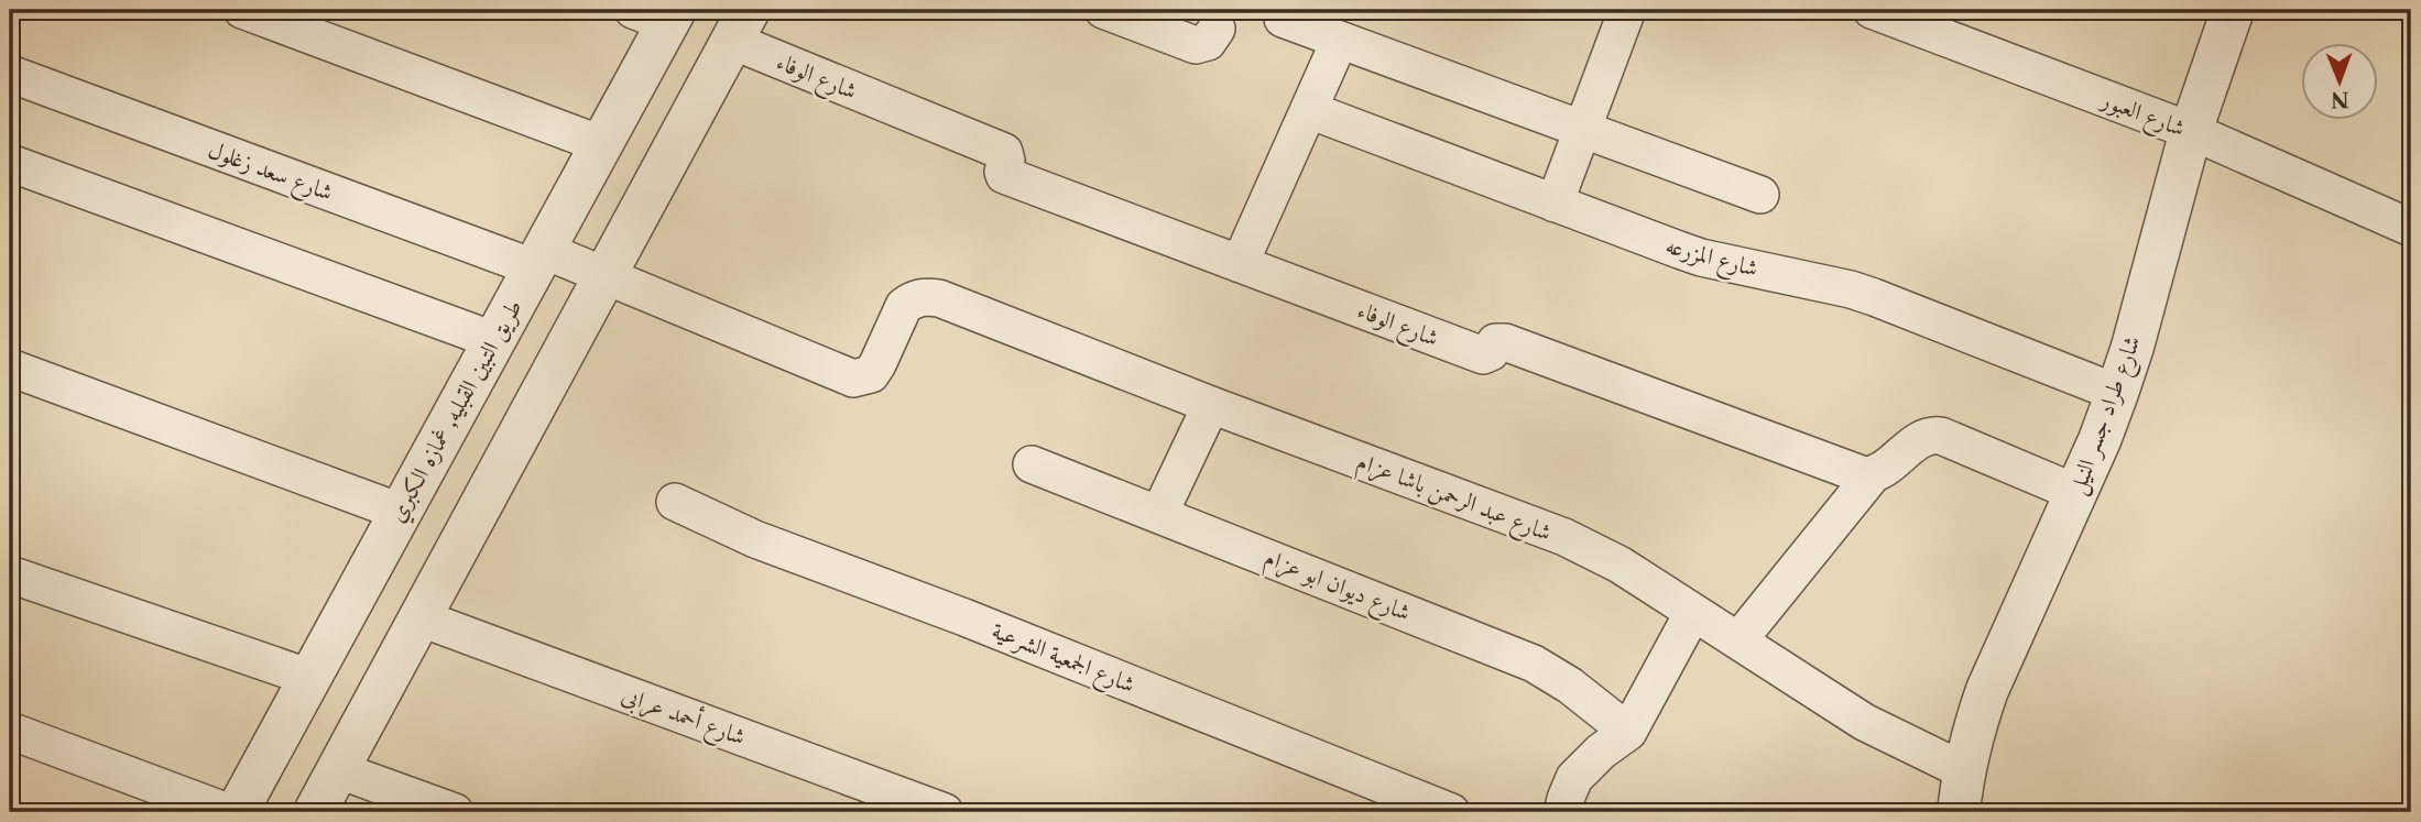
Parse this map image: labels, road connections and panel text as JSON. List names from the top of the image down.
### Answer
{
  "streets": {
    "street": [
      "شارع الوفاء",
      "شارع العبور",
      "شارع سعد زغلول",
      "شارع المزرعه",
      "طريق التبين القبليه, غمازه الكبري",
      "شارع طراد جسر النيل",
      "شارع عبد الرحمن باشا عزام",
      "شارع ديوان ابو عزام",
      "شارع الجمعية الشرعية",
      "شارع أحمد عرابى"
    ]
  },
  "crossings": [
    ["شارع العبور", "شارع طراد جسر النيل"],
    ["شارع سعد زغلول", "طريق التبين القبليه, غمازه الكبري"],
    ["شارع سعد زغلول", "شارع عبد الرحمن باشا عزام"],
    ["شارع المزرعه", "شارع طراد جسر النيل"],
    ["شارع طراد جسر النيل", "شارع عبد الرحمن باشا عزام"]
  ],
  "north": "bottom"
}
